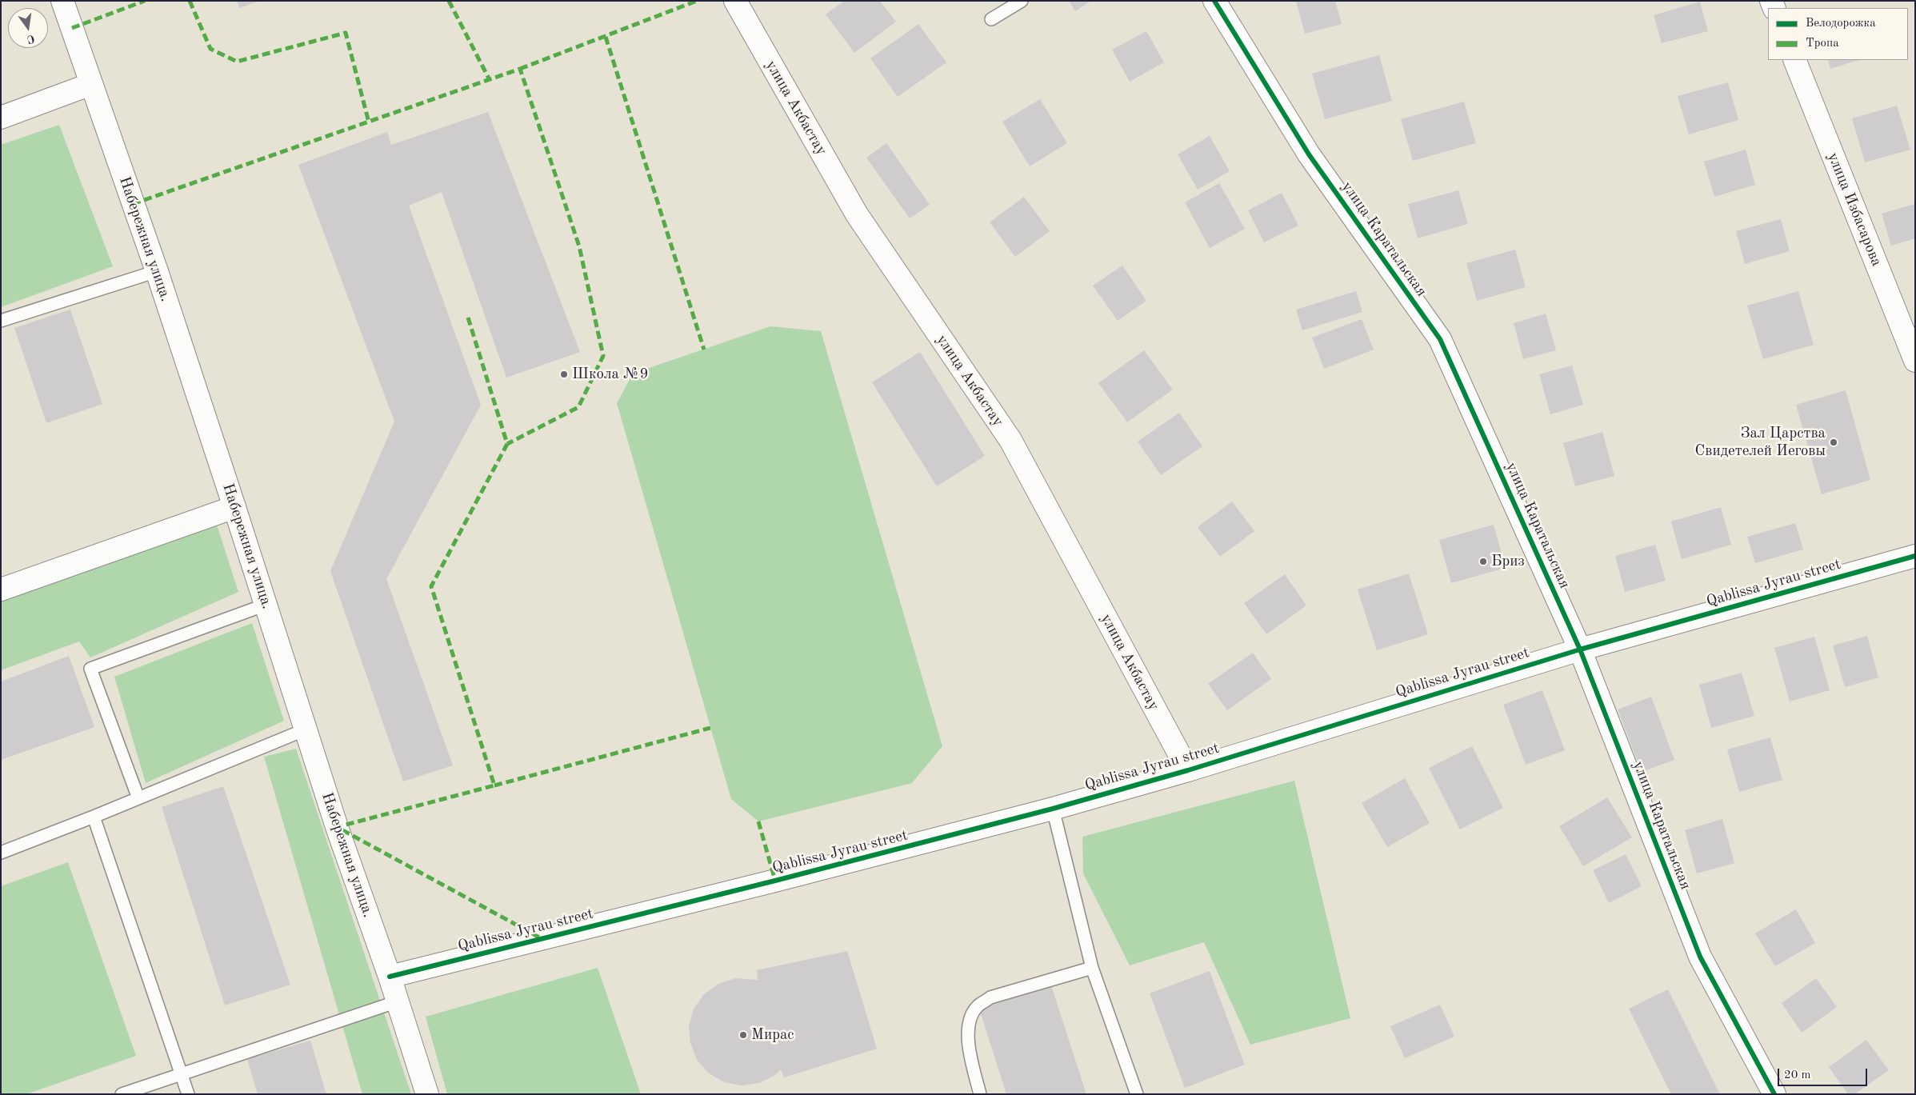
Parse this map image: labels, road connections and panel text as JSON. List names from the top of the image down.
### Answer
{
  "streets": {
    "street": [
      "улица Акбастау",
      "улица Избасарова",
      "Набережная улица.",
      "улица Каратальская",
      "Qablissa Jyrau street"
    ]
  },
  "crossings": [
    ["улица Акбастау", "Qablissa Jyrau street"],
    ["Набережная улица.", "Qablissa Jyrau street"],
    ["улица Каратальская", "Qablissa Jyrau street"]
  ],
  "places": [
    "Школа №9",
    "Зал Царства Свидетелей Иеговы",
    "Бриз",
    "Мирас"
  ],
  "legend": ["Велодорожка", "Тропа"],
  "scale_bar": "20 m",
  "north": "bottom"
}
